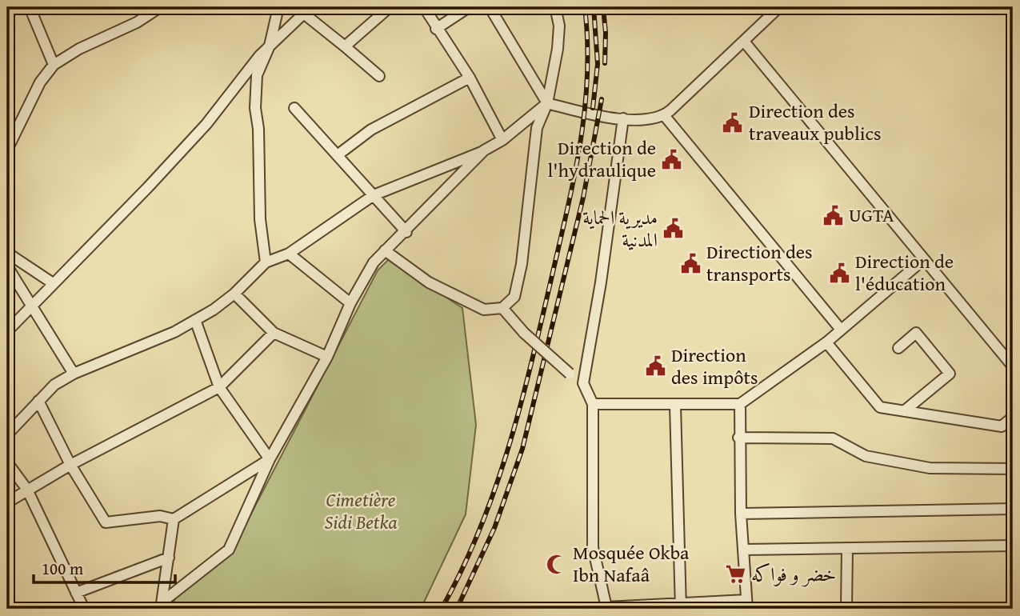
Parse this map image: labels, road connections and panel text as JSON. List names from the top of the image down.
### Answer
{
  "parks": ["Cimetière Sidi Betka"],
  "places": {
    "public building": [
      "Direction des traveaux publics",
      "Direction de l'hydraulique",
      "UGTA",
      "مديرية الحماية المدنية",
      "Direction des transports",
      "Direction de l'éducation",
      "Direction des impôts"
    ],
    "mosque": ["Mosquée Okba Ibn Nafaâ"],
    "supermarket": ["خضر و فواكه"]
  },
  "scale_bar": "100 m"
}
